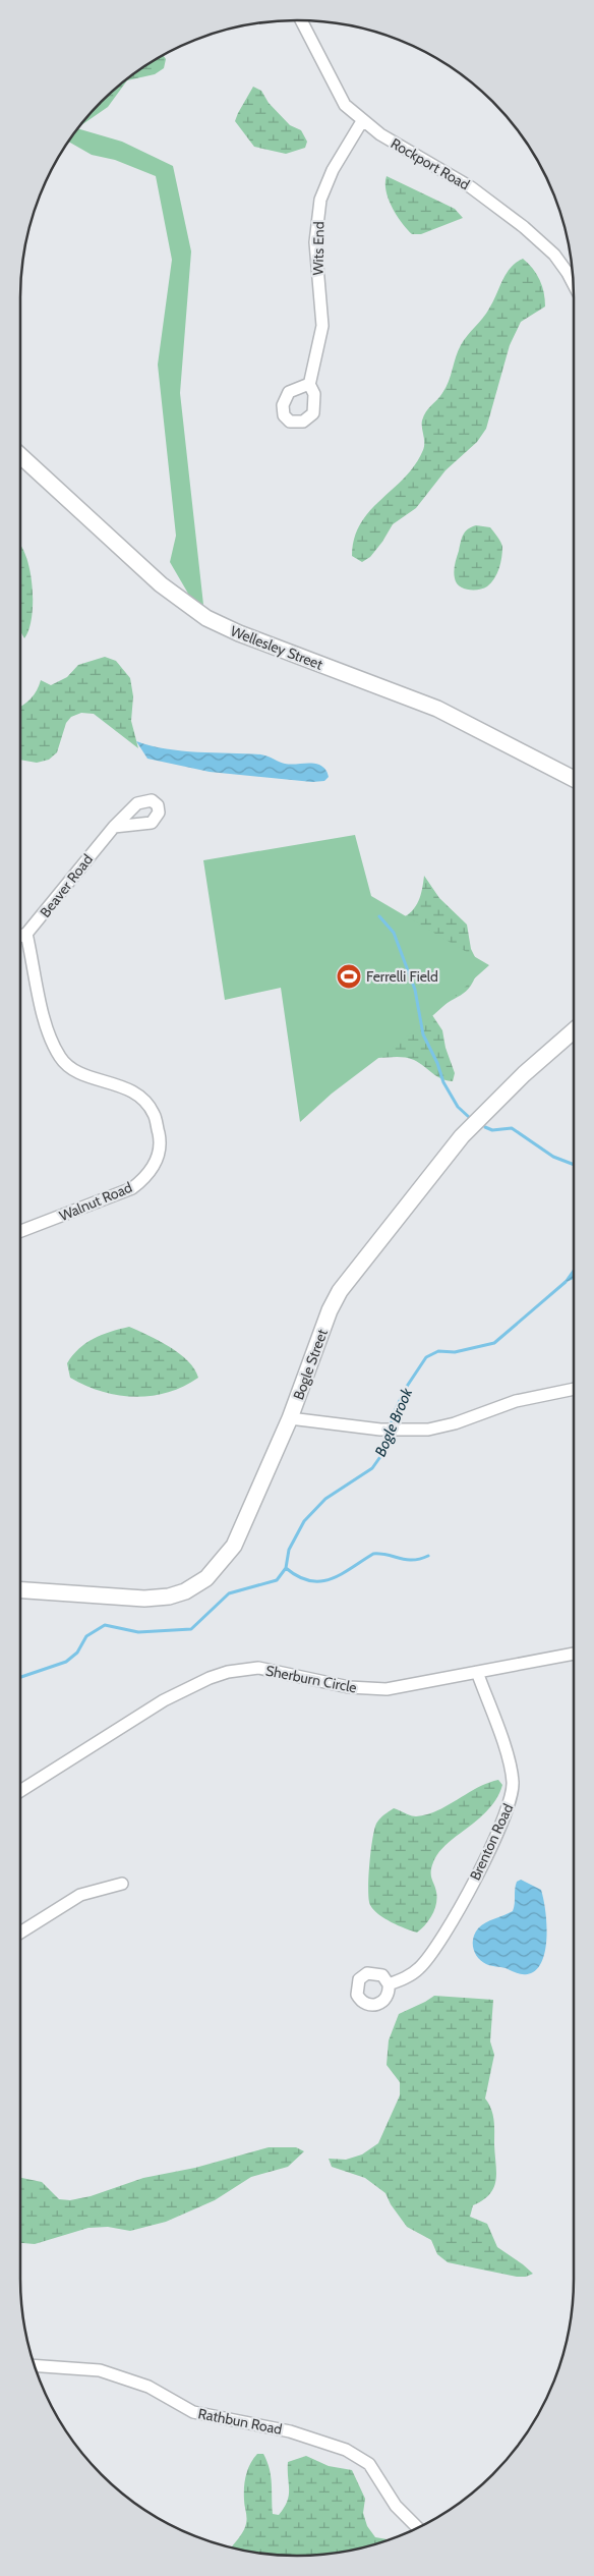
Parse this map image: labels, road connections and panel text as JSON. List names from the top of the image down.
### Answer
{
  "streets": {
    "street": [
      "Rockport Road",
      "Wits End",
      "Wellesley Street",
      "Beaver Road",
      "Walnut Road",
      "Bogle Street",
      "Sherburn Circle",
      "Brenton Road",
      "Rathbun Road"
    ]
  },
  "crossings": [
    ["Rockport Road", "Wits End"],
    ["Beaver Road", "Walnut Road"],
    ["Sherburn Circle", "Brenton Road"]
  ],
  "water": ["Bogle Brook"],
  "places": {
    "sports": ["Ferrelli Field"]
  }
}
